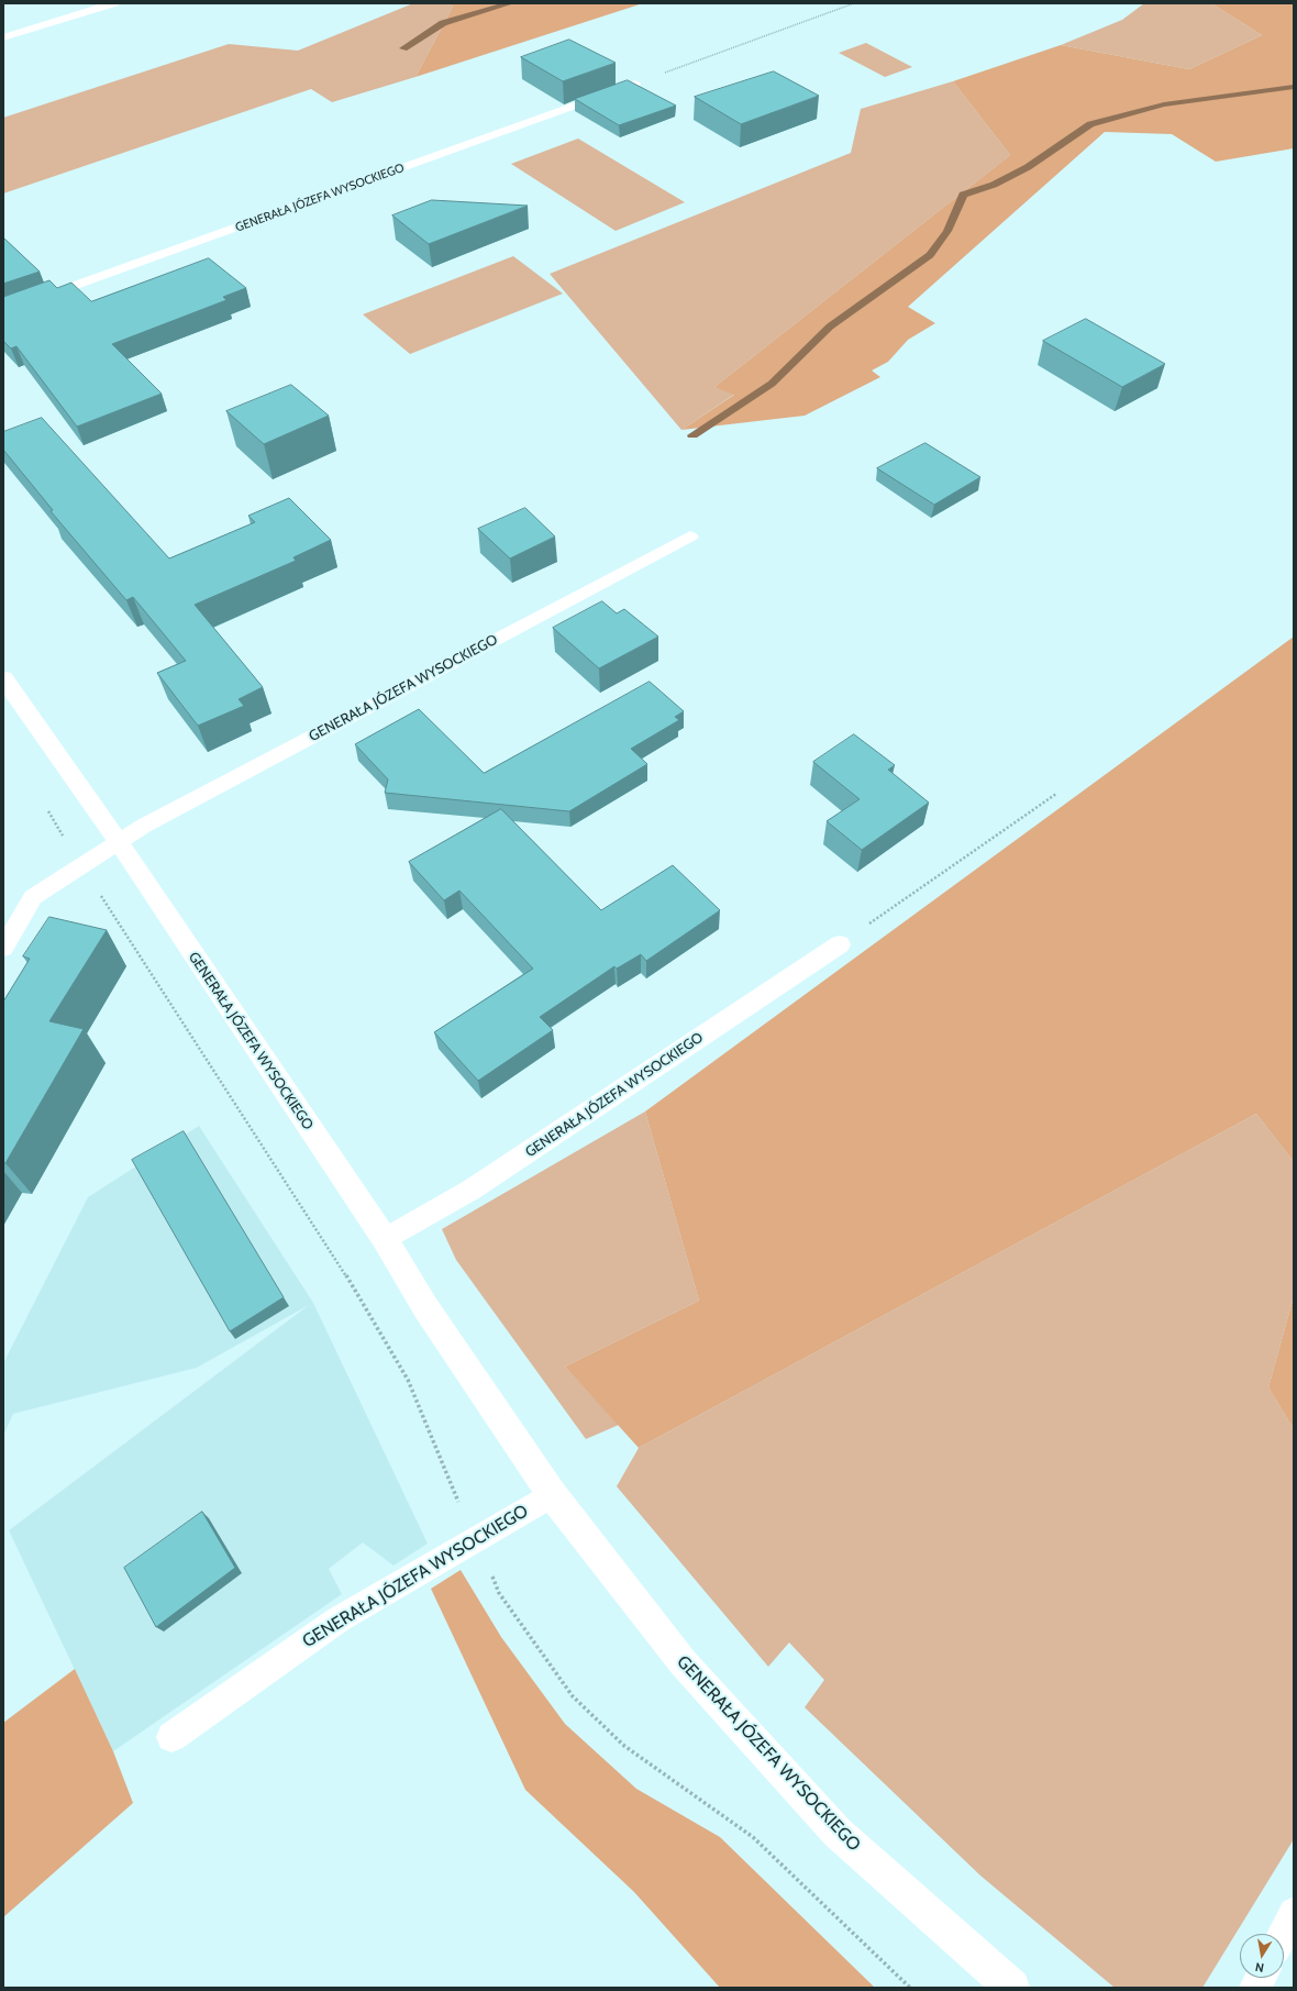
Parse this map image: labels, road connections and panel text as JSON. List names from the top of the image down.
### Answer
{
  "streets": {
    "street": ["GENERAŁA JÓZEFA WYSOCKIEGO"]
  },
  "north": "bottom"
}
